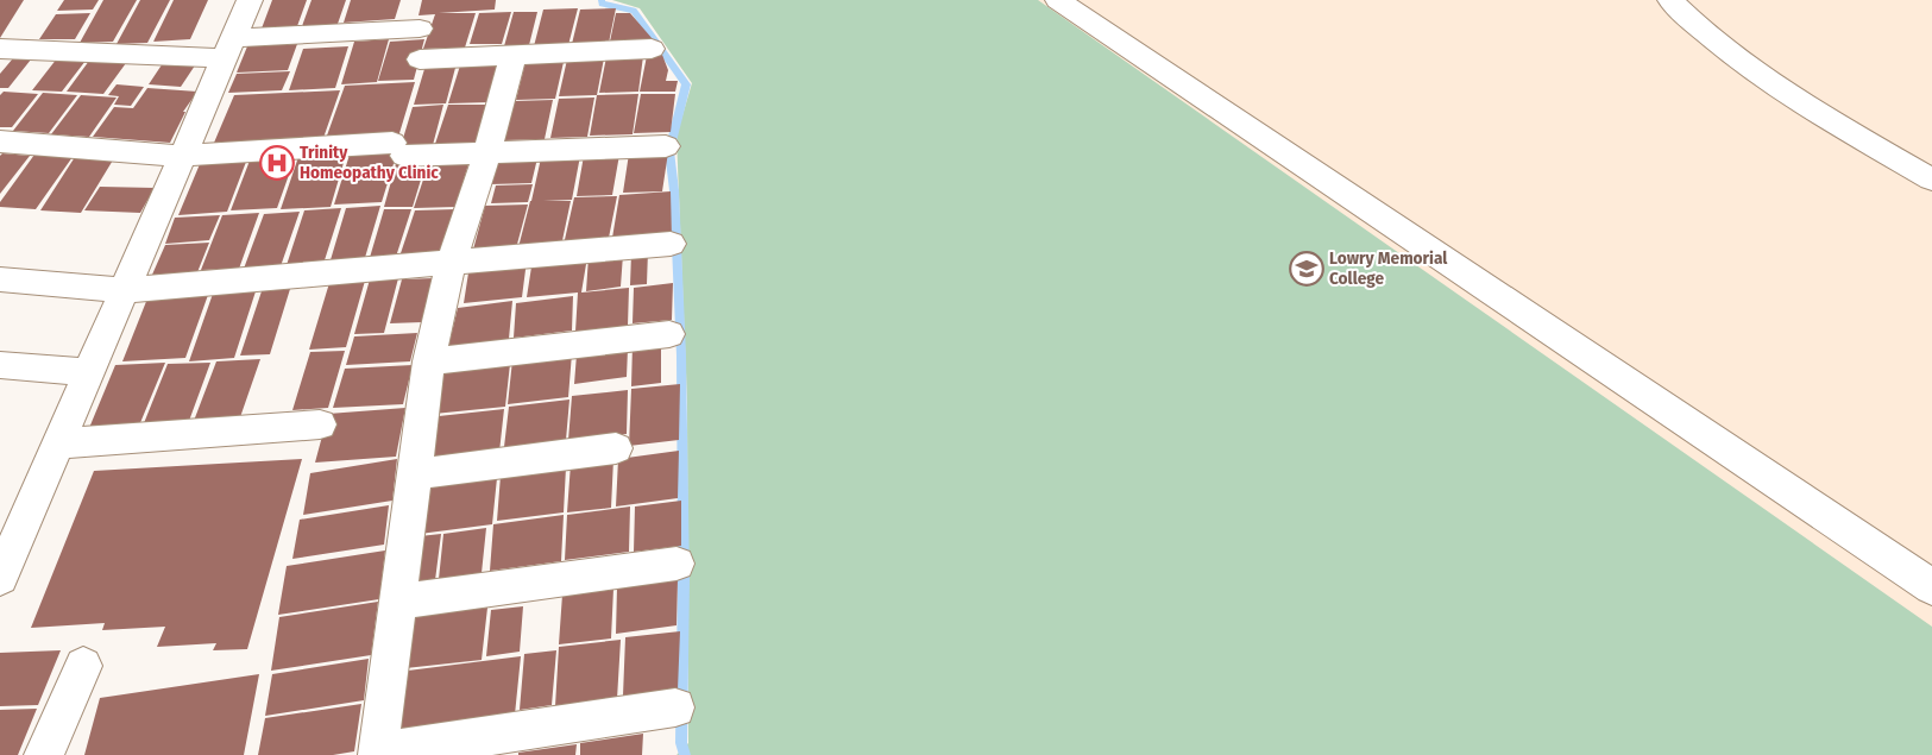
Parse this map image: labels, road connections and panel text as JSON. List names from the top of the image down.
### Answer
{
  "places": {
    "hospital": ["Trinity Homeopathy Clinic"],
    "school or university": ["Lowry Memorial College"]
  }
}
